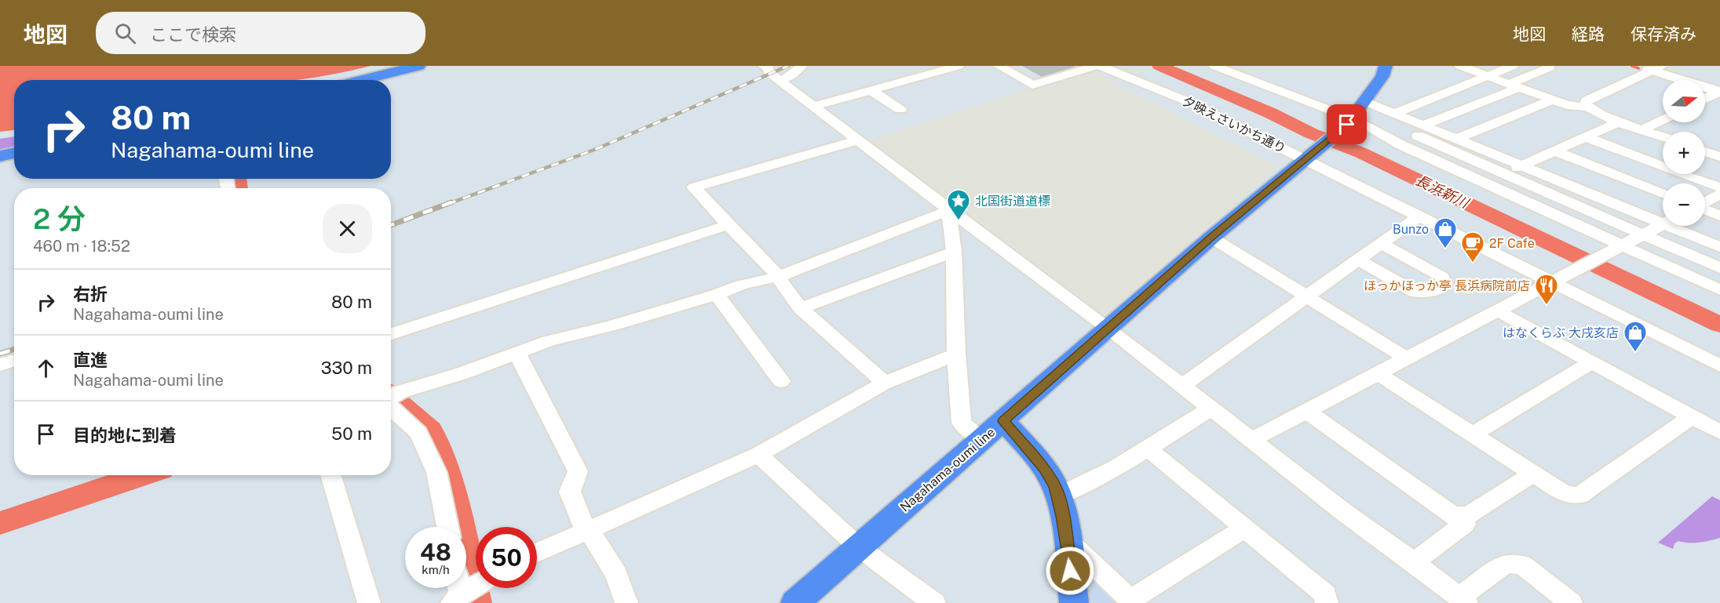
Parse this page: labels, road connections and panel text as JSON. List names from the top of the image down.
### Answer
{
  "streets": {
    "main road": ["Nagahama-oumi line"],
    "street": ["夕映えさいかち通り"]
  },
  "crossings": [
    ["夕映えさいかち通り", "Nagahama-oumi line"]
  ],
  "water": ["長浜新川"],
  "places": {
    "place": ["北国街道道標"],
    "shop": ["Bunzo", "はなくらぶ 大戌亥店"],
    "cafe": ["2F Cafe"],
    "restaurant": ["ほっかほっか亭 長浜病院前店"]
  },
  "north": "right",
  "page": {
    "header": "地図",
    "search": "ここで検索",
    "nav": ["地図", "経路", "保存済み"],
    "map_buttons": ["+", "−"],
    "turn": ["80 m", "Nagahama-oumi line"],
    "heading": ["2 分", "460 m · 18:52"],
    "list": [
      {
        "name": "右折",
        "note": "Nagahama-oumi line",
        "value": "80 m"
      },
      {
        "name": "直進",
        "note": "Nagahama-oumi line",
        "value": "330 m"
      },
      {
        "name": "目的地に到着",
        "value": "50 m"
      }
    ],
    "speed": "48 km/h",
    "limit": "50"
  }
}
